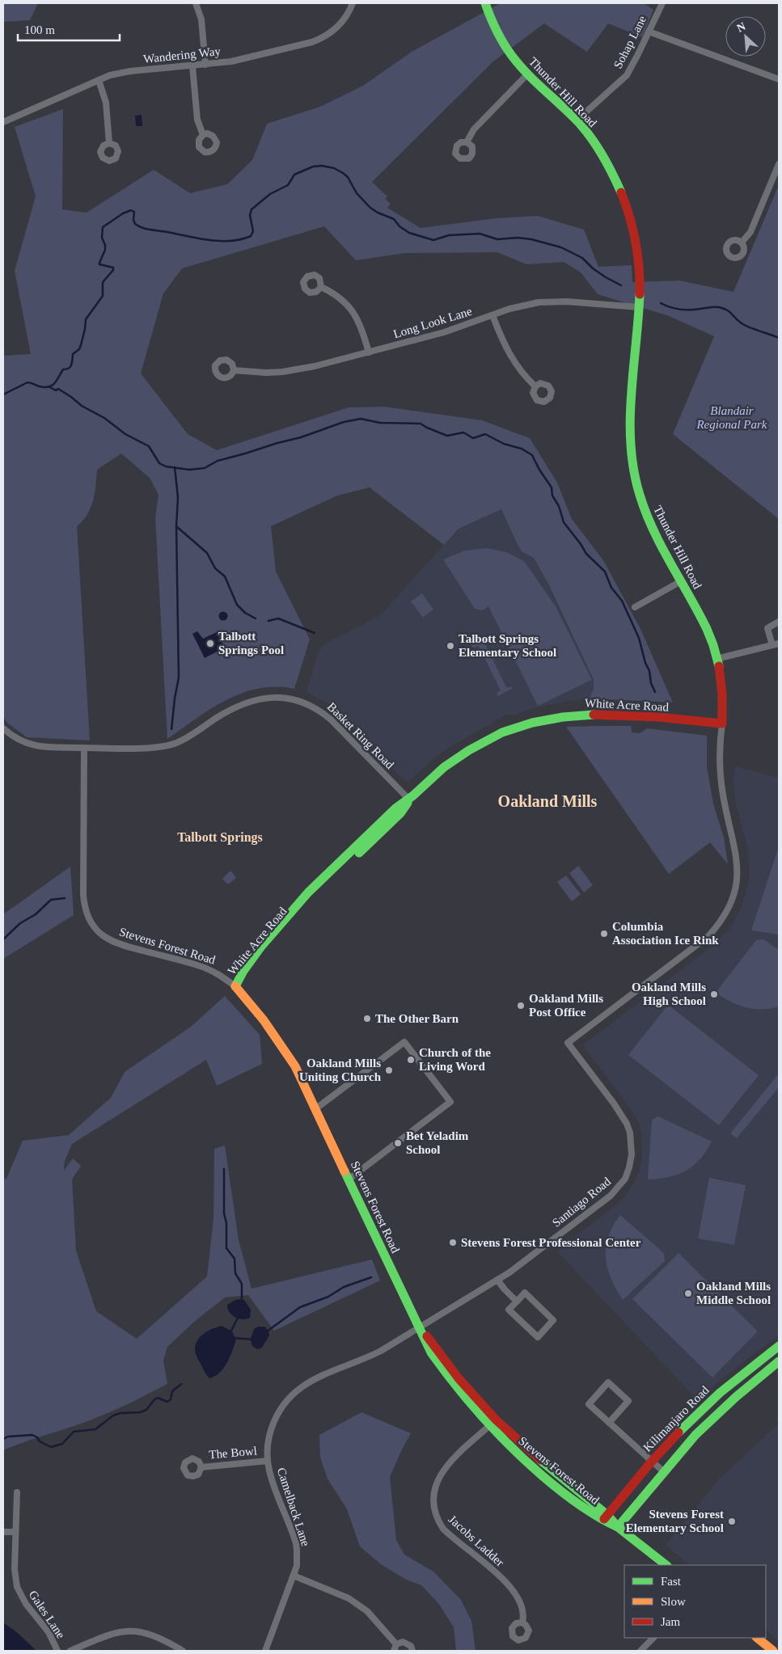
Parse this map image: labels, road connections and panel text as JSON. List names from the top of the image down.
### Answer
{
  "streets": {
    "street": [
      "Sohap Lane",
      "Wandering Way",
      "Thunder Hill Road",
      "Long Look Lane",
      "White Acre Road",
      "Basket Ring Road",
      "Stevens Forest Road",
      "Santiago Road",
      "Kilimanjaro Road",
      "The Bowl",
      "Camelback Lane",
      "Jacobs Ladder",
      "Gales Lane"
    ]
  },
  "crossings": [
    ["Sohap Lane", "Thunder Hill Road"],
    ["Thunder Hill Road", "Long Look Lane"],
    ["Thunder Hill Road", "White Acre Road"],
    ["Thunder Hill Road", "Santiago Road"],
    ["White Acre Road", "Basket Ring Road"],
    ["White Acre Road", "Stevens Forest Road"],
    ["Basket Ring Road", "Stevens Forest Road"],
    ["Stevens Forest Road", "Santiago Road"],
    ["Stevens Forest Road", "Kilimanjaro Road"],
    ["Stevens Forest Road", "Camelback Lane"],
    ["Stevens Forest Road", "Jacobs Ladder"],
    ["Santiago Road", "Camelback Lane"],
    ["The Bowl", "Camelback Lane"]
  ],
  "districts": ["Oakland Mills", "Talbott Springs"],
  "parks": ["Blandair Regional Park"],
  "places": [
    "Talbott Springs Pool",
    "Talbott Springs Elementary School",
    "Columbia Association Ice Rink",
    "Oakland Mills High School",
    "Oakland Mills Post Office",
    "The Other Barn",
    "Church of the Living Word",
    "Oakland Mills Uniting Church",
    "Bet Yeladim School",
    "Stevens Forest Professional Center",
    "Oakland Mills Middle School",
    "Stevens Forest Elementary School"
  ],
  "legend": ["Fast", "Slow", "Jam"],
  "scale_bar": "100 m",
  "north": "top left"
}
